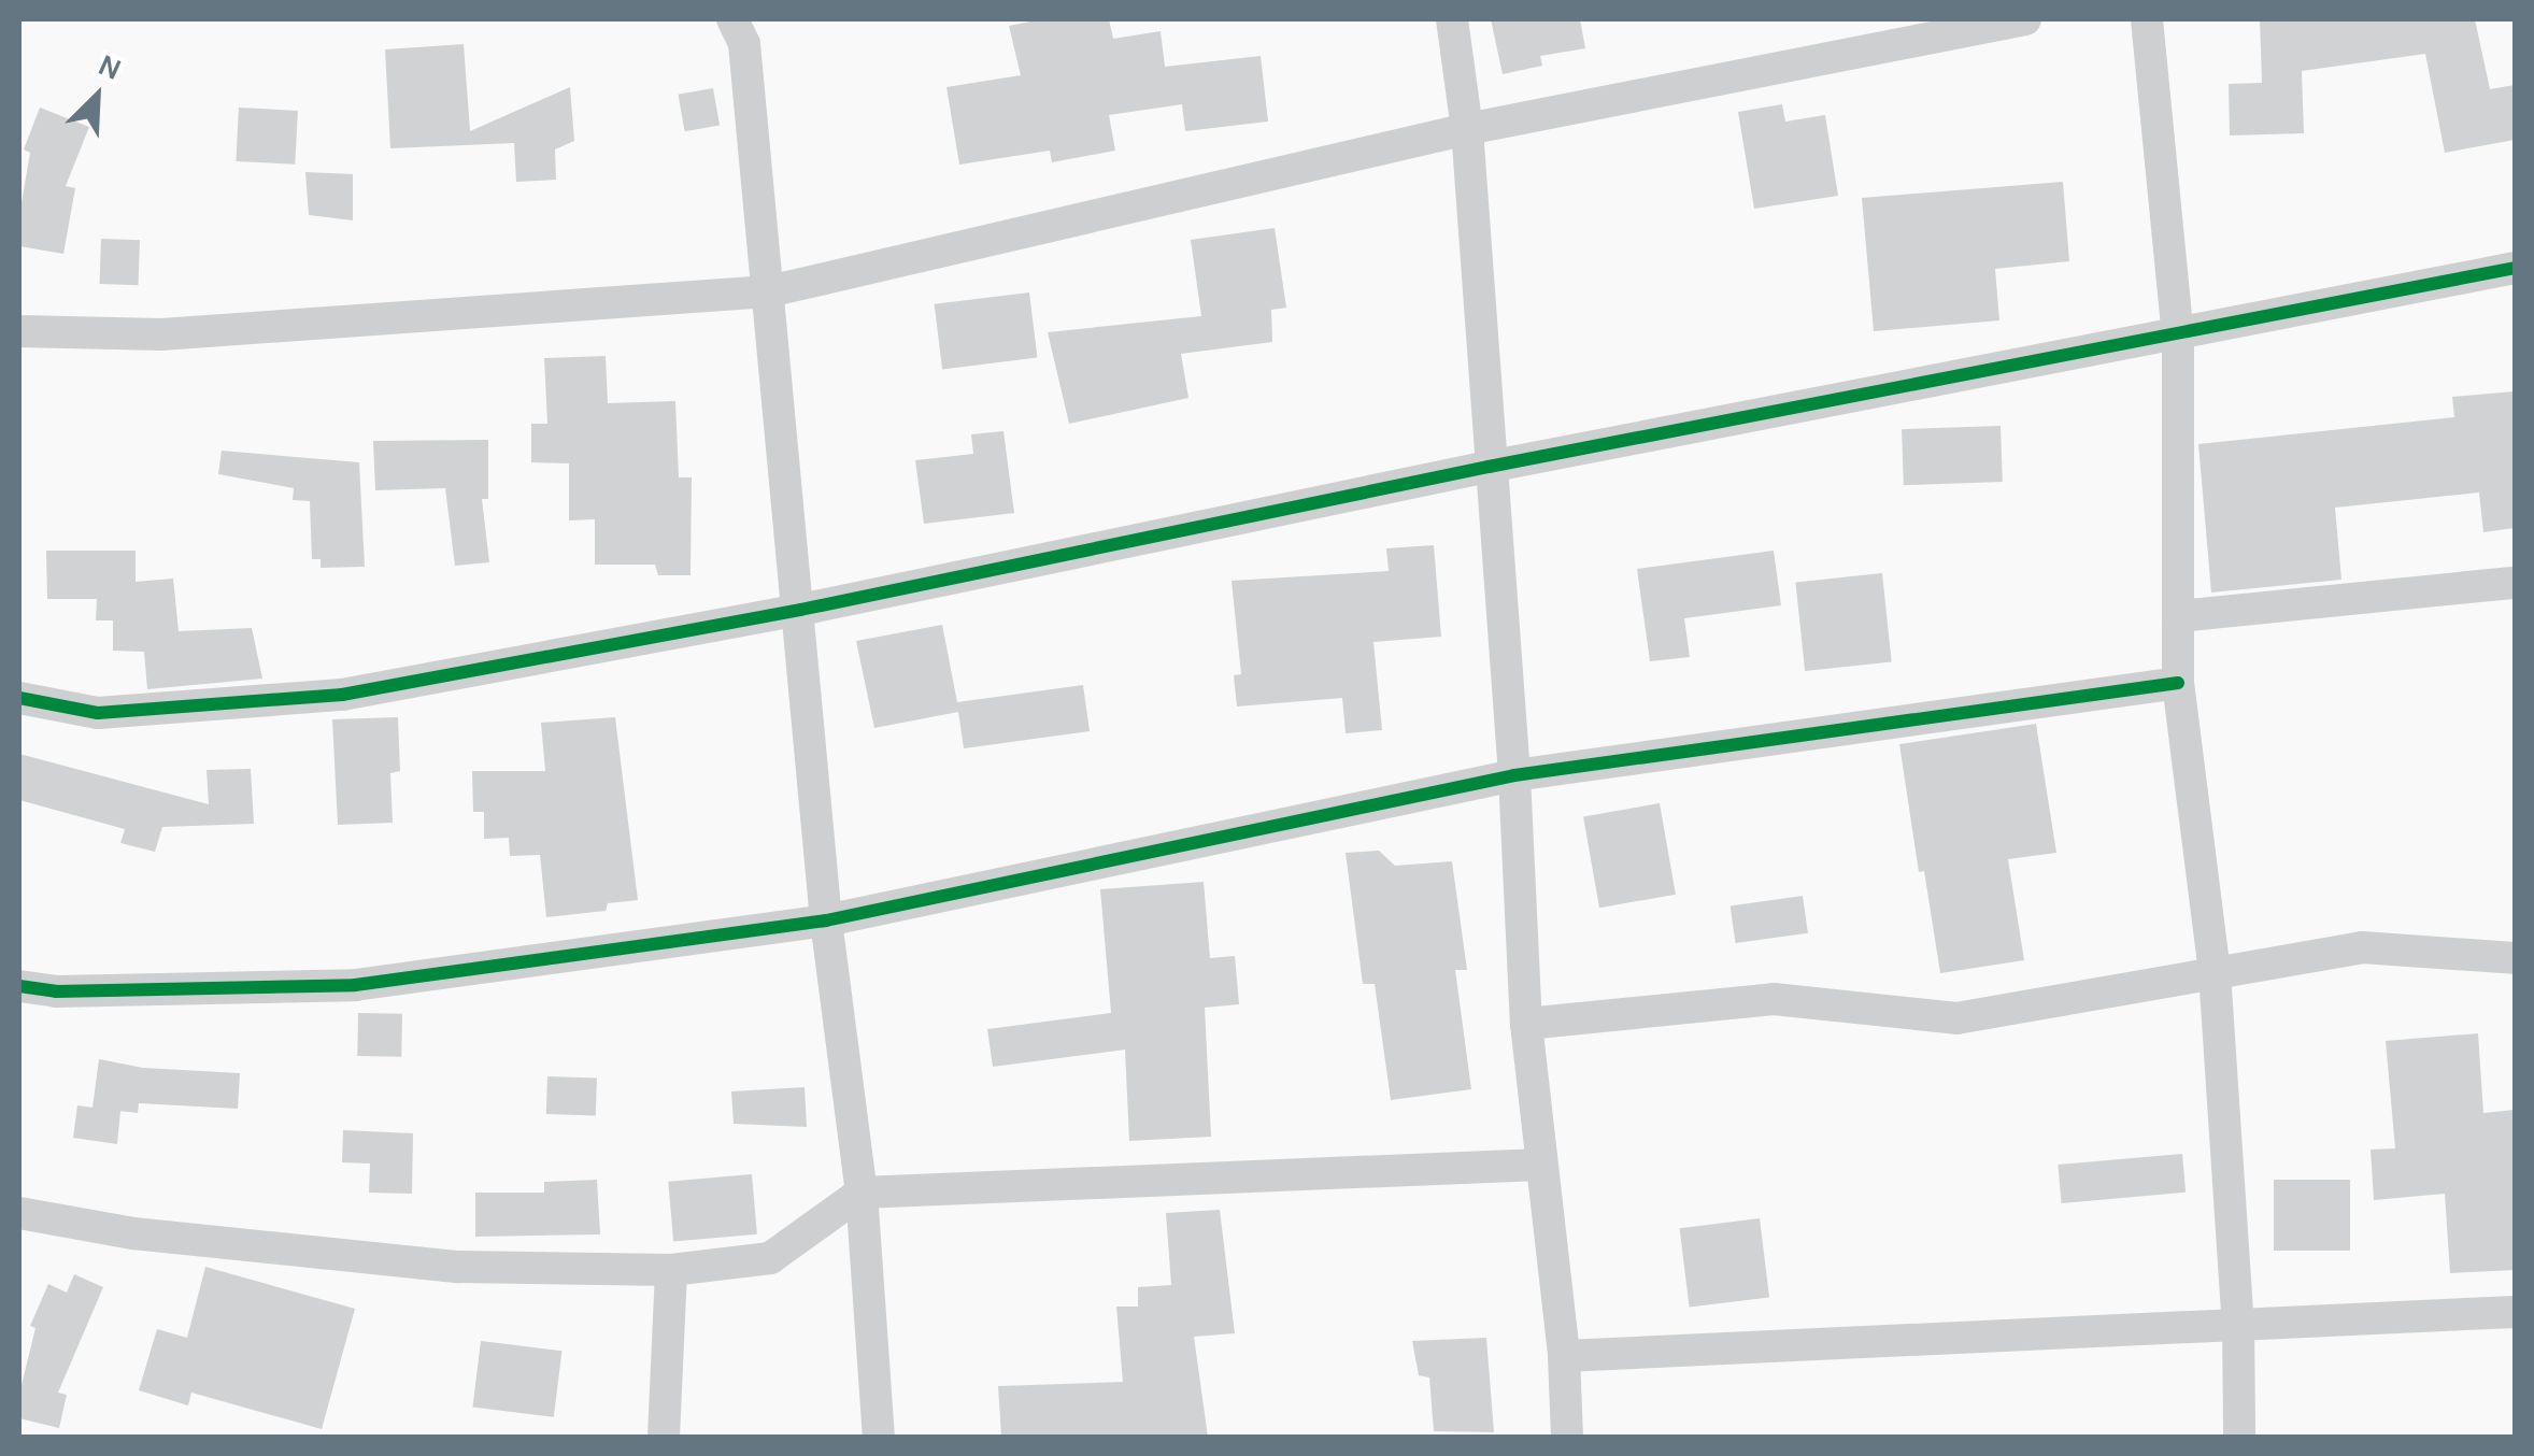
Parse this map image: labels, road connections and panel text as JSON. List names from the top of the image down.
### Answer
{
  "north": "top right"
}
